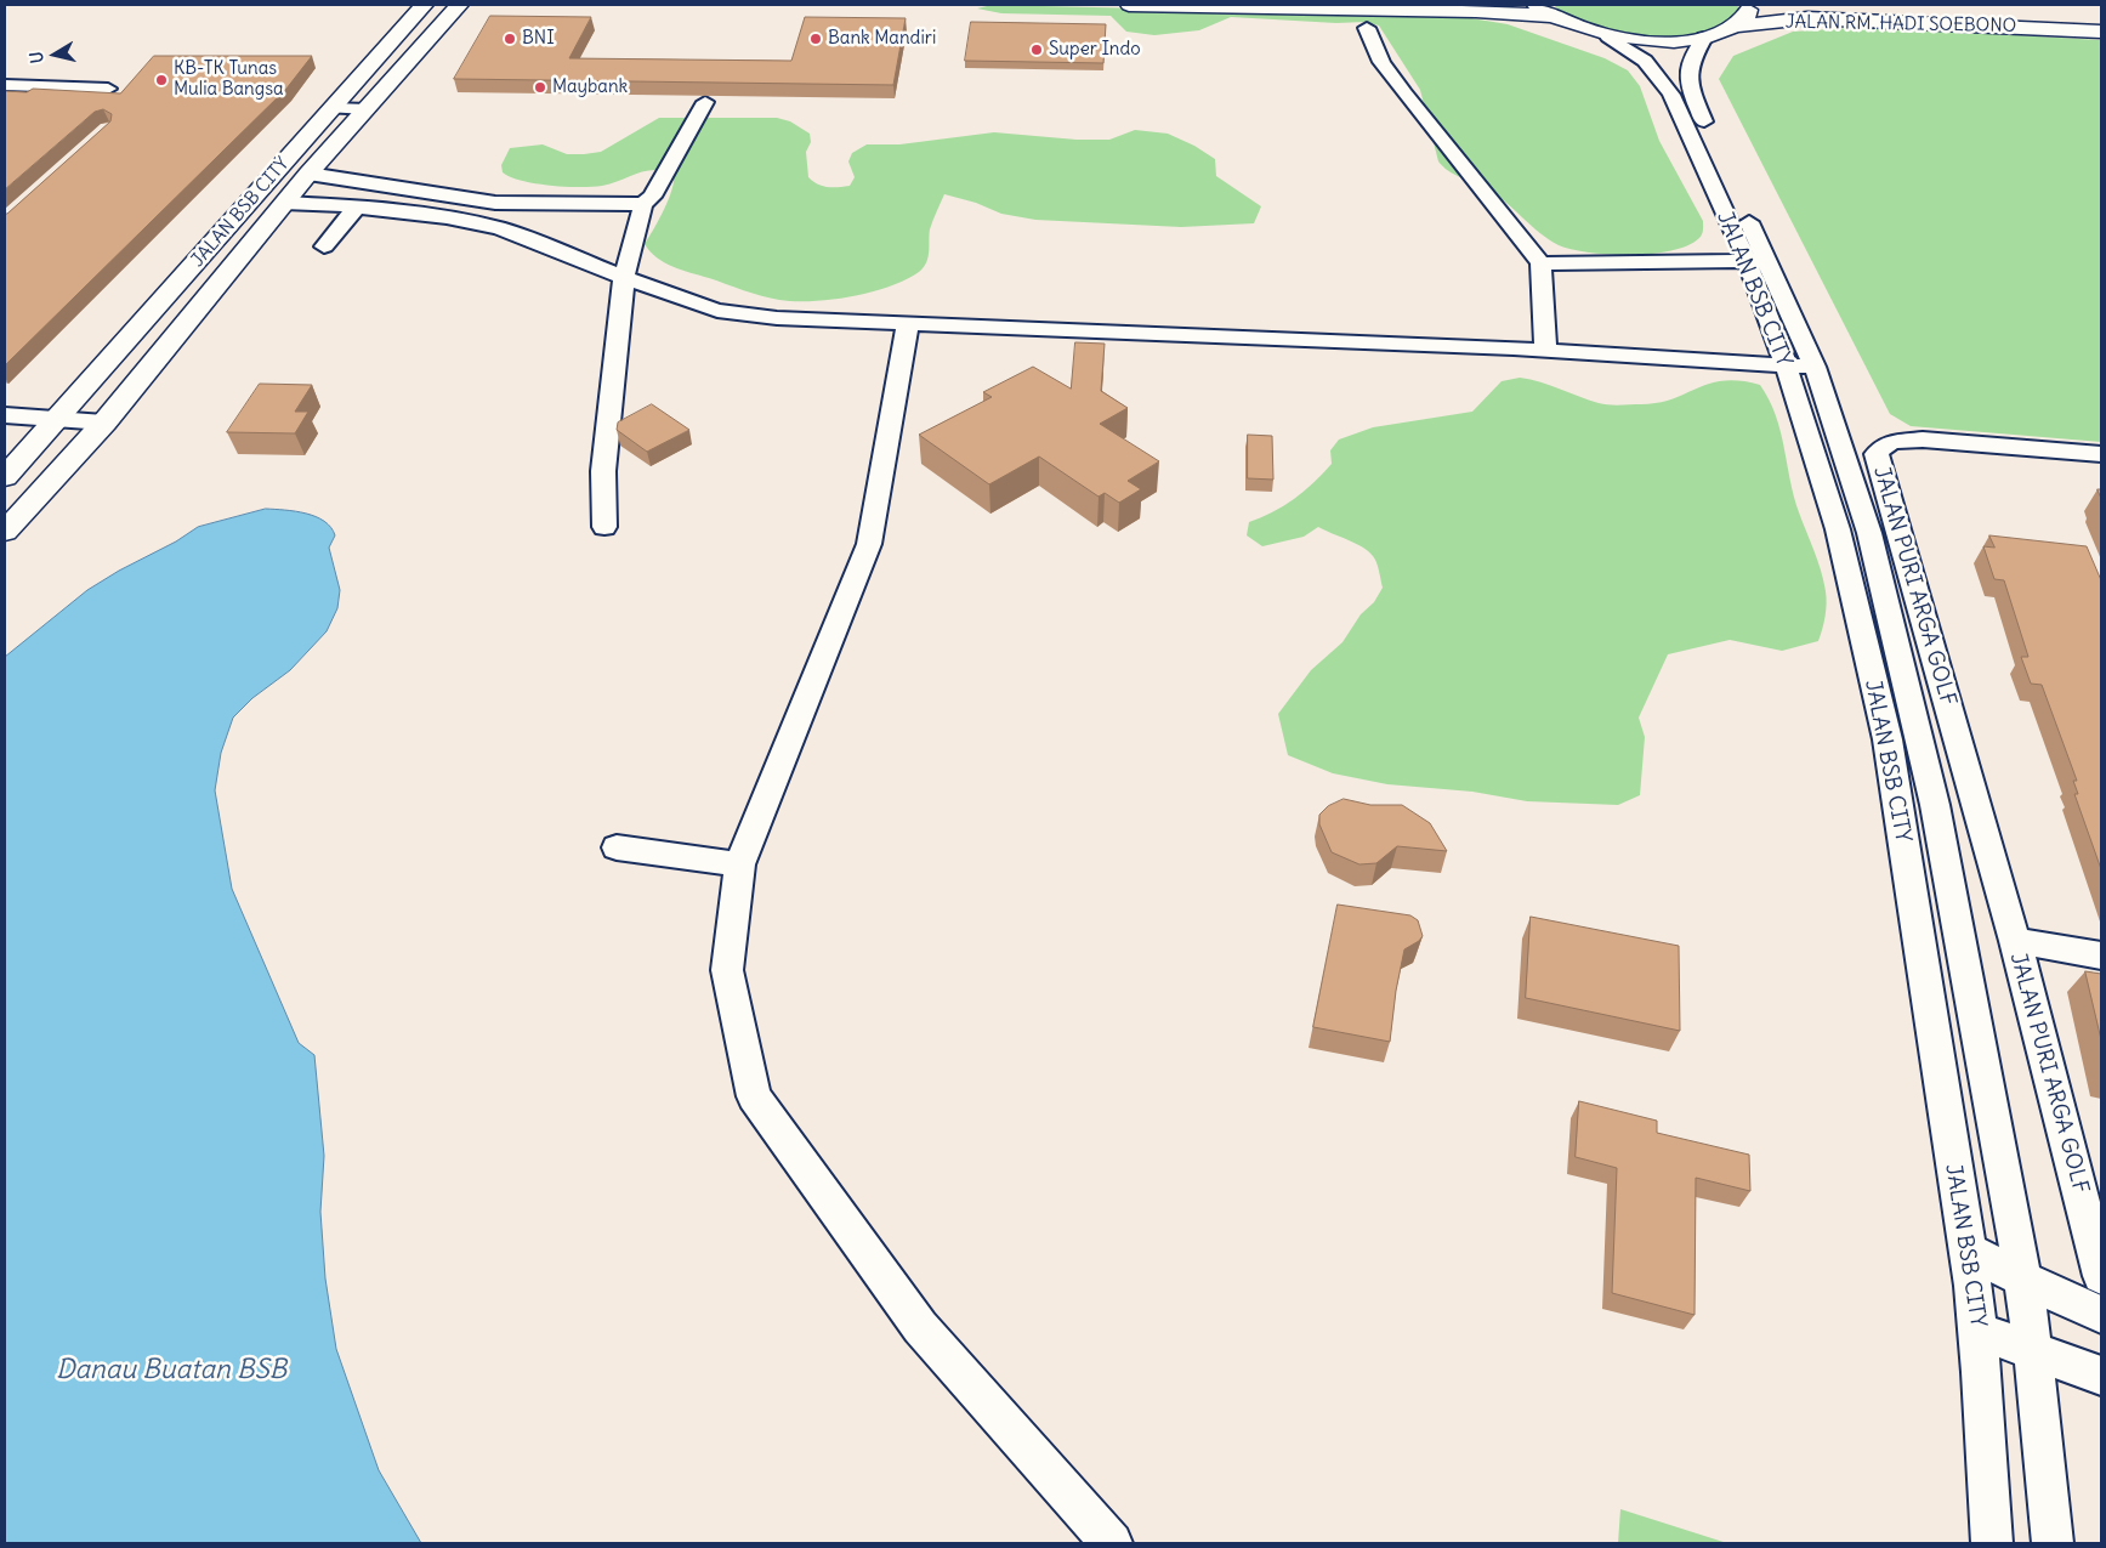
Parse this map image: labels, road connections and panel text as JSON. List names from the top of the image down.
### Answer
{
  "streets": {
    "street": ["JALAN RM. HADI SOEBONO", "JALAN BSB CITY", "JALAN PURI ARGA GOLF"]
  },
  "crossings": [
    ["JALAN RM. HADI SOEBONO", "JALAN BSB CITY"]
  ],
  "water": ["Danau Buatan BSB"],
  "places": [
    "BNI",
    "Bank Mandiri",
    "Super Indo",
    "KB-TK Tunas Mulia Bangsa",
    "Maybank"
  ],
  "north": "left"
}
